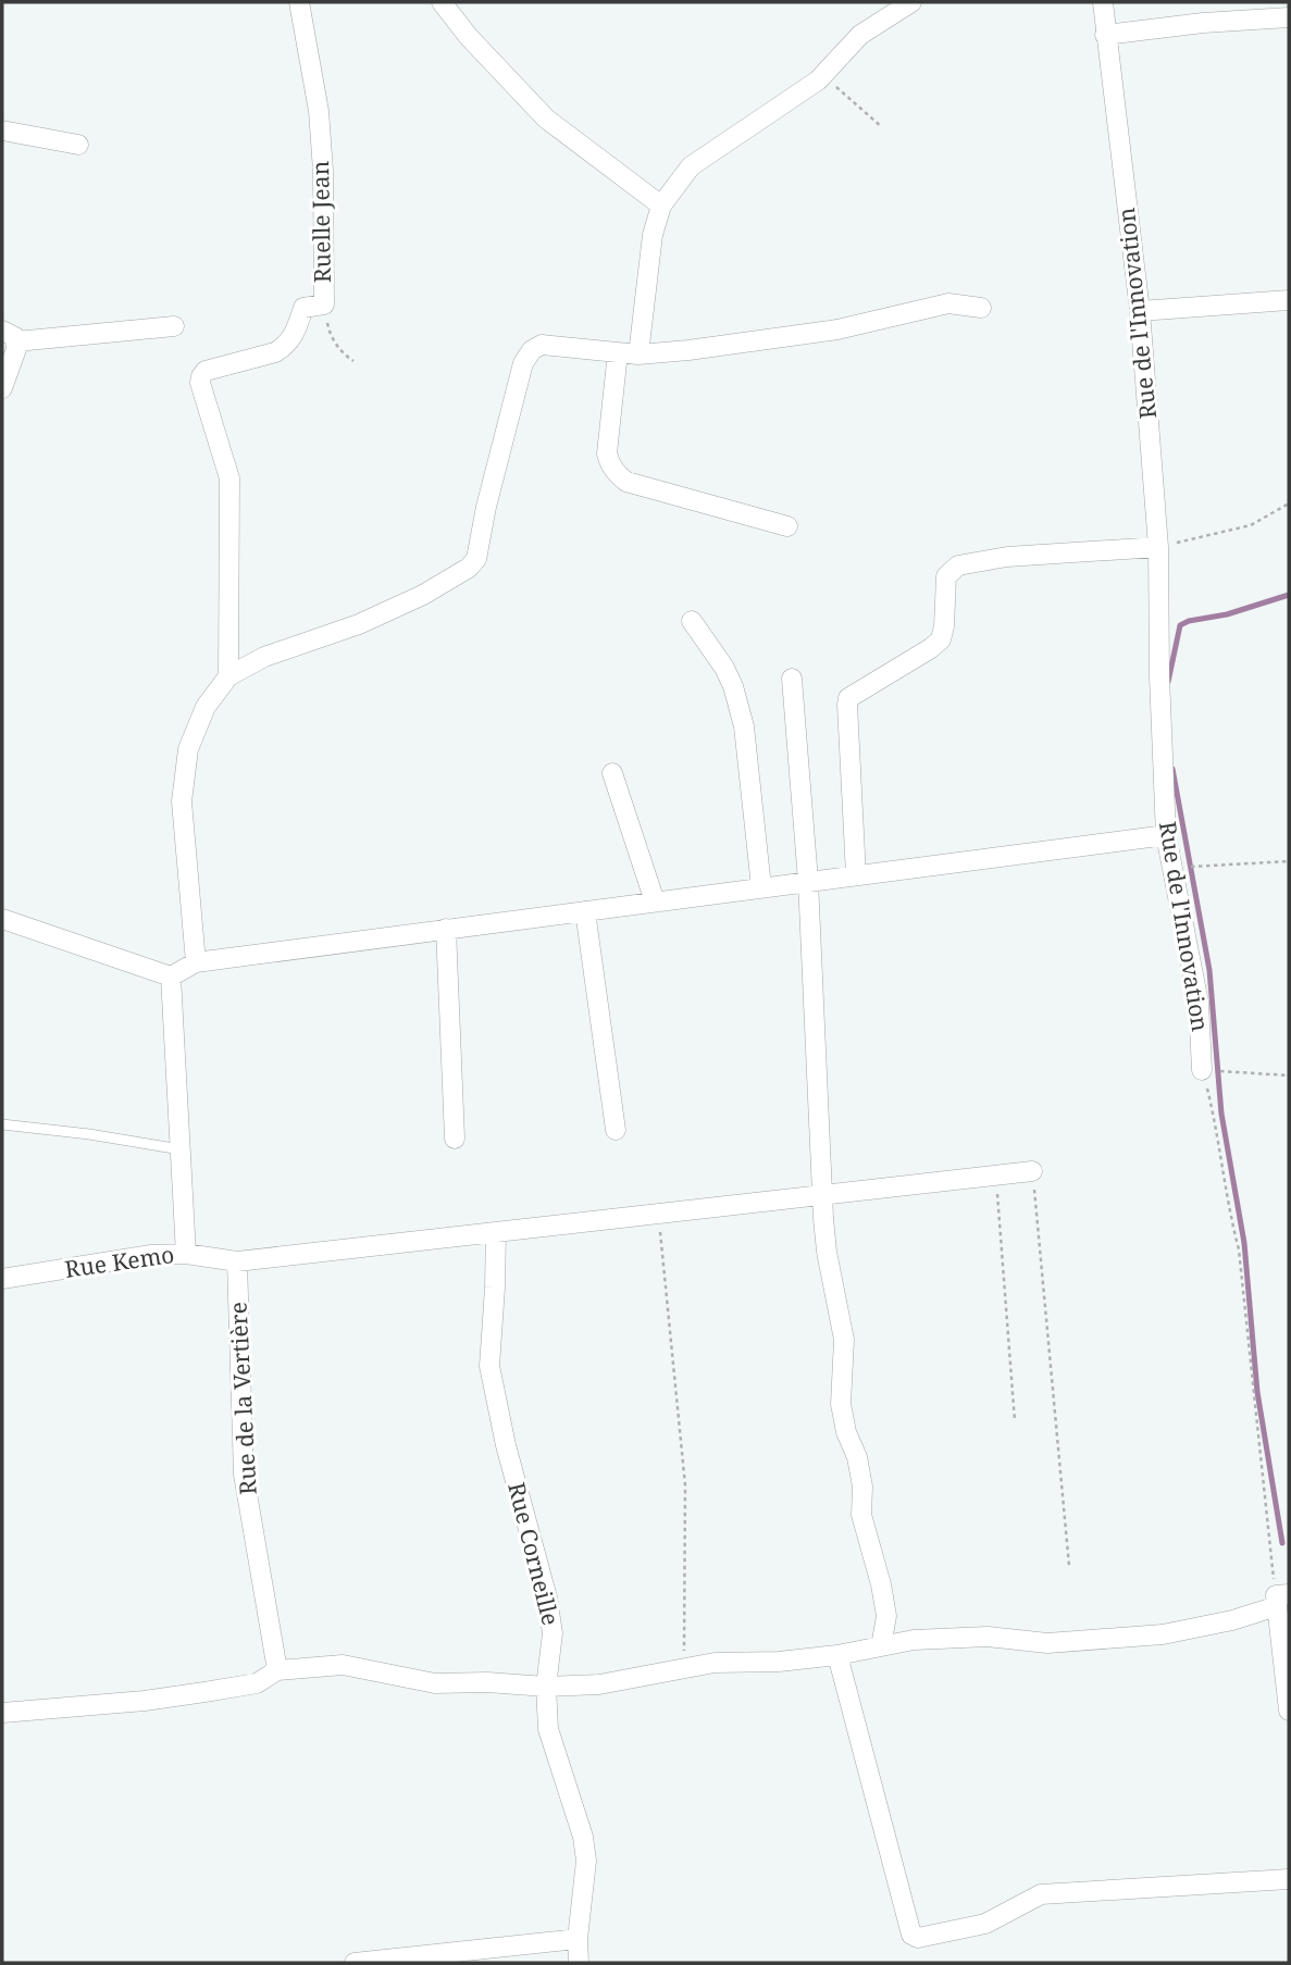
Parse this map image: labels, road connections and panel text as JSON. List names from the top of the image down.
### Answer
{
  "streets": {
    "street": [
      "Ruelle Jean",
      "Rue de l'Innovation",
      "Rue Kemo",
      "Rue de la Vertière",
      "Rue Corneille"
    ]
  },
  "crossings": [
    ["Rue Kemo", "Rue de la Vertière"],
    ["Rue Kemo", "Rue Corneille"]
  ]
}
